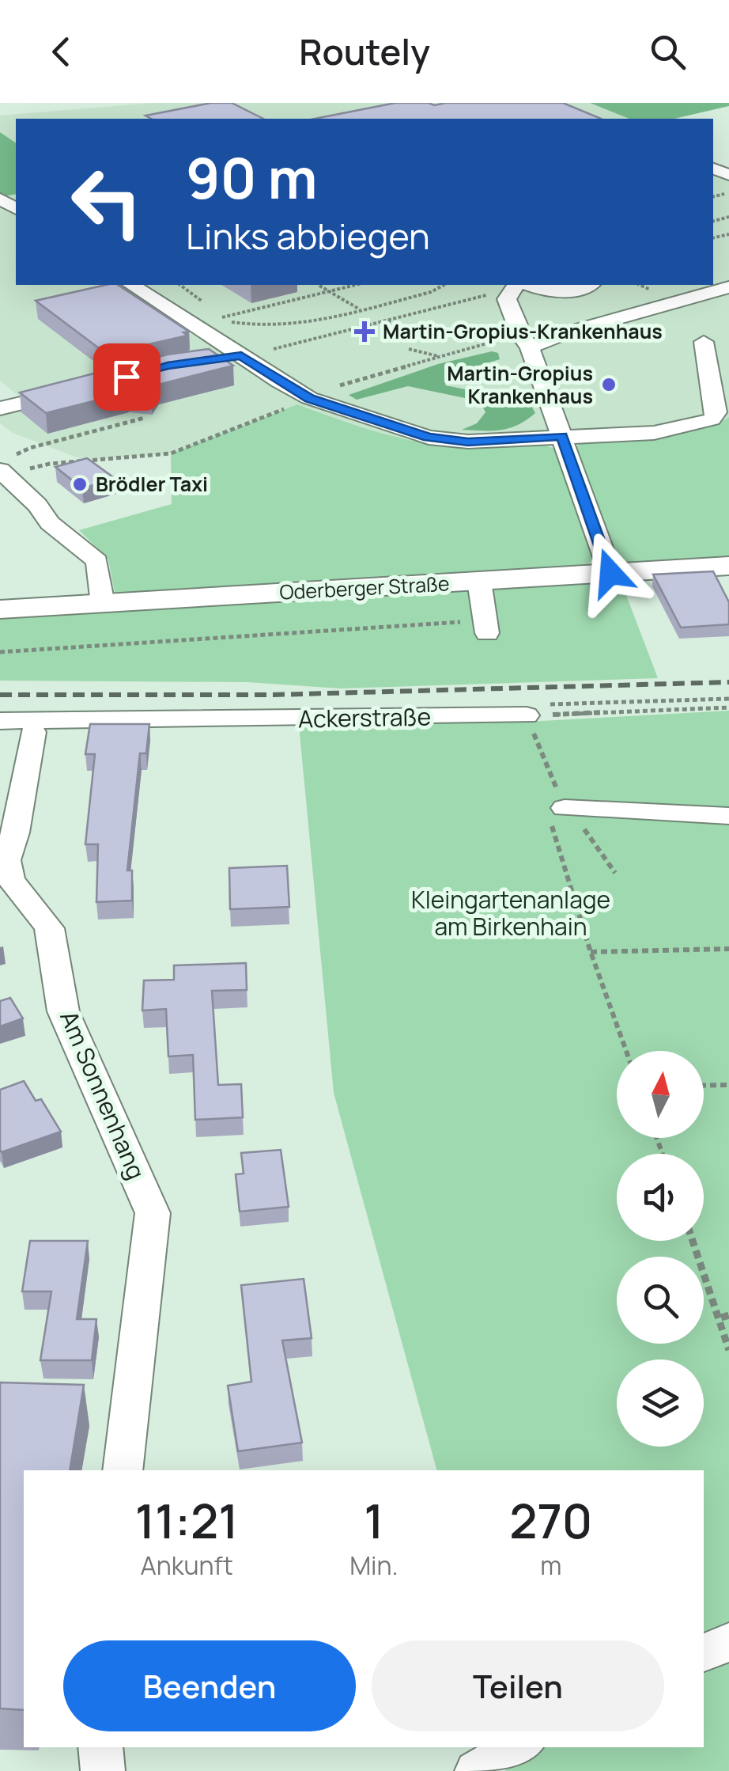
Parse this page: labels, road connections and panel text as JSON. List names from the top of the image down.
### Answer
{
  "streets": {
    "main road": ["Oderberger Straße"],
    "street": ["Ackerstraße", "Am Sonnenhang"]
  },
  "parks": ["Kleingartenanlage am Birkenhain"],
  "places": {
    "health": ["Martin-Gropius-Krankenhaus"],
    "other": ["Martin-Gropius Krankenhaus", "Brödler Taxi"]
  },
  "north": "top",
  "page": {
    "header": "Routely",
    "turn": ["90 m", "Links abbiegen"],
    "eta": [
      "11:21",
      "Ankunft",
      "1",
      "Min.",
      "270",
      "m"
    ],
    "buttons": ["Beenden", "Teilen"]
  }
}
